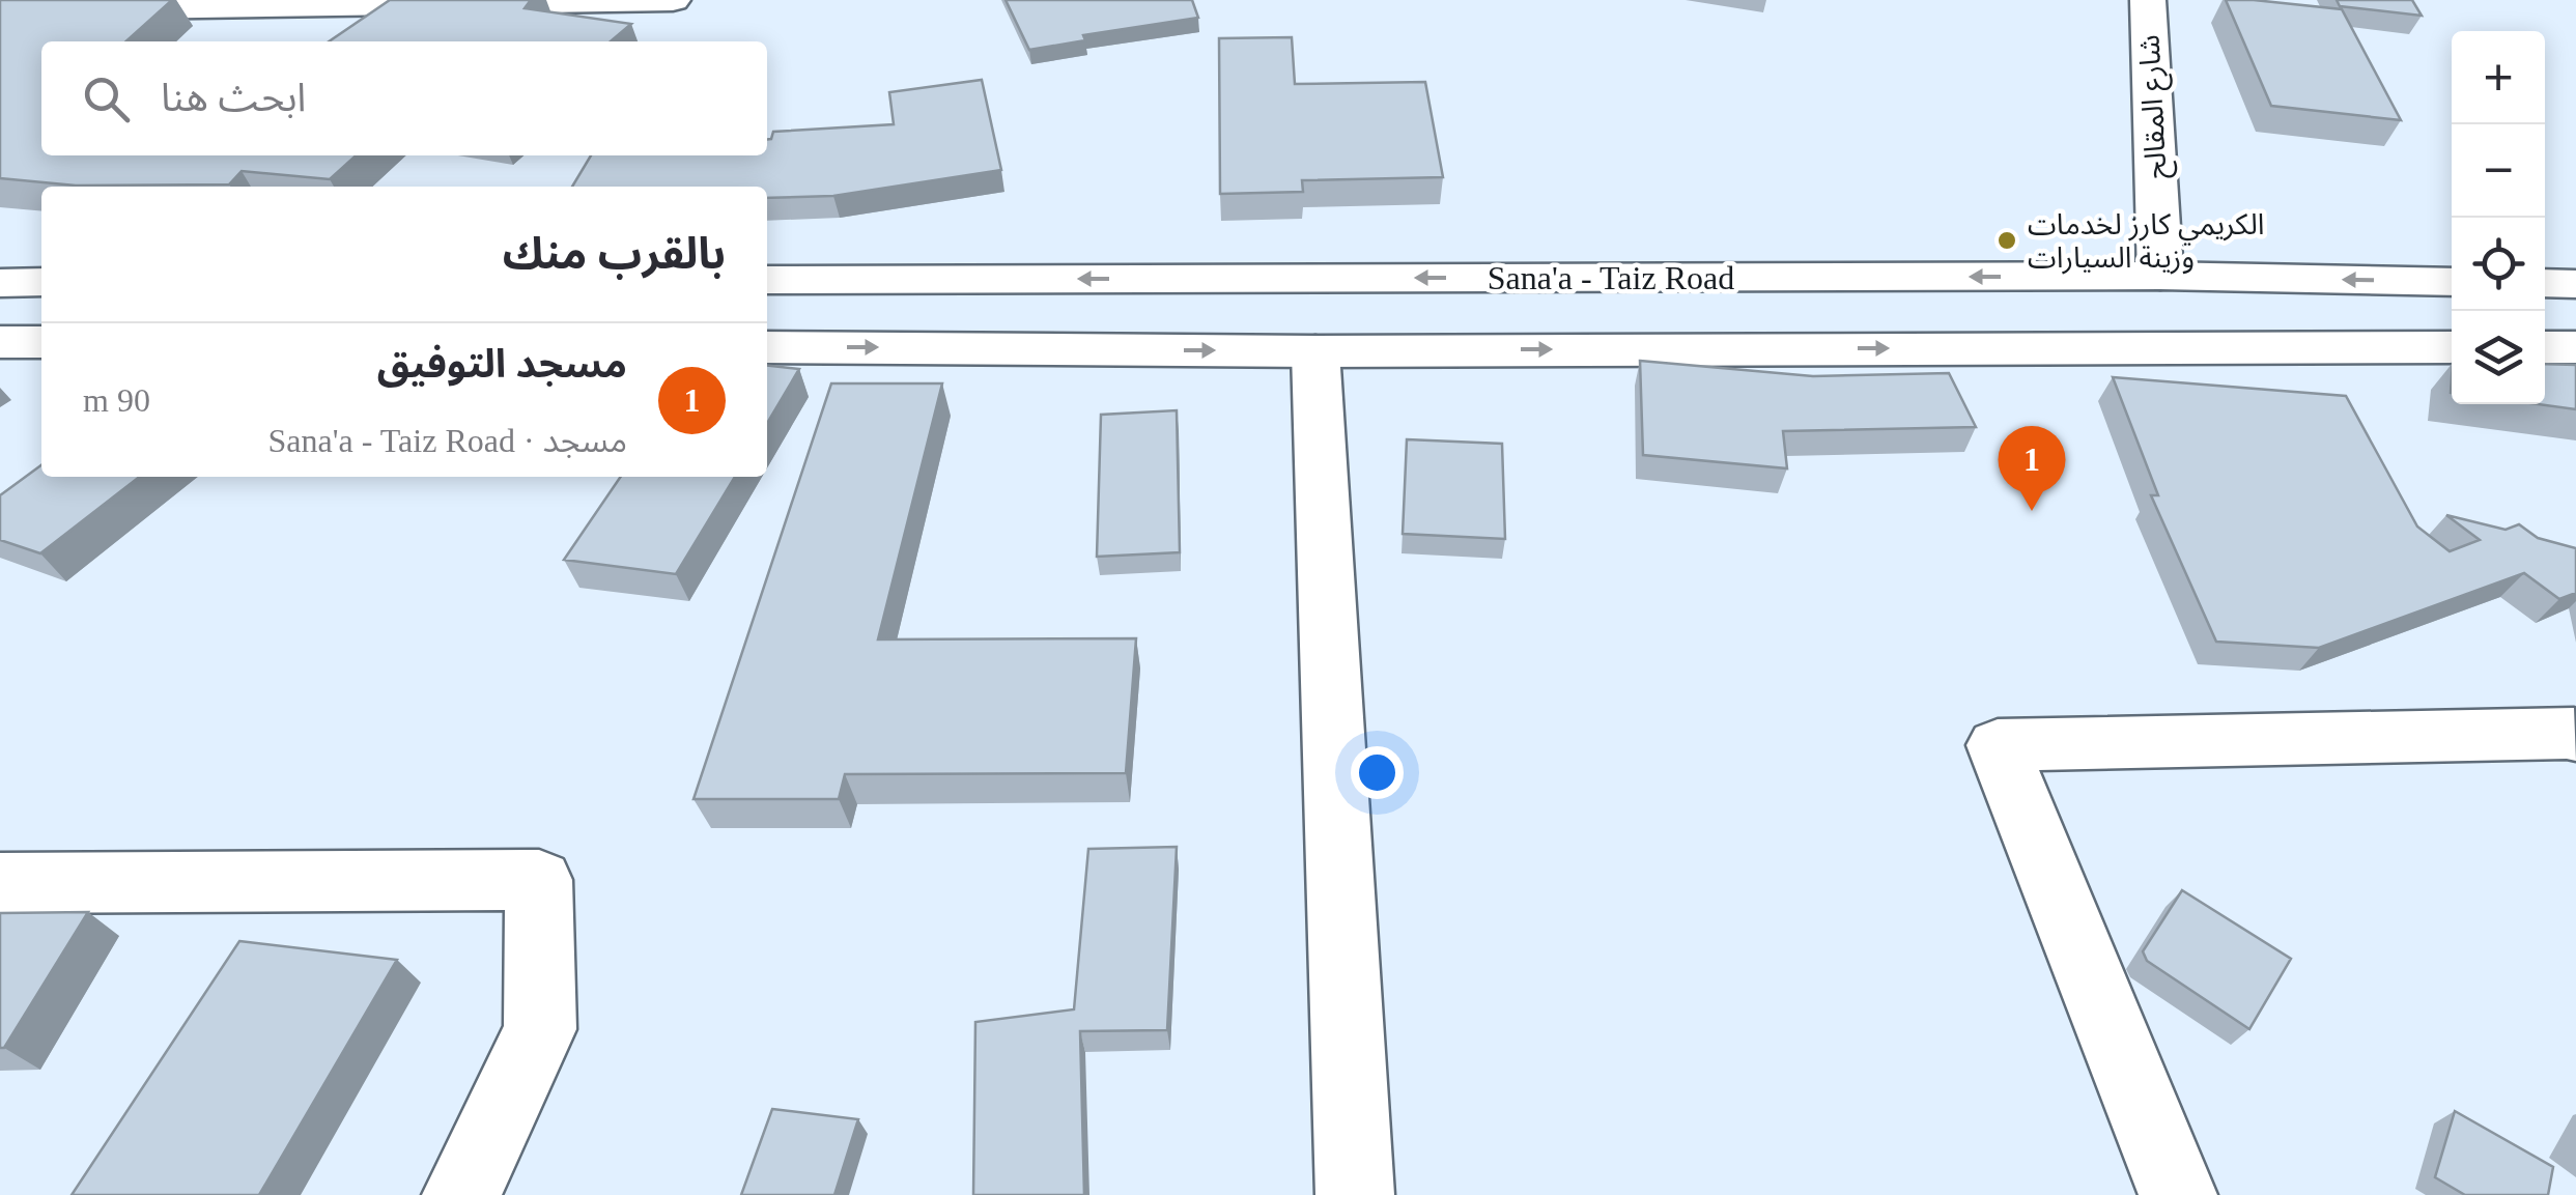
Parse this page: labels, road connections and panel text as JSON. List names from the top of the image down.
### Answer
{
  "streets": {
    "main road": ["شارع المقالح", "Sana'a - Taiz Road"]
  },
  "crossings": [
    ["شارع المقالح", "Sana'a - Taiz Road"]
  ],
  "places": ["الكريمي كارز لخدمات وزينة السيارات"],
  "page": {
    "map_buttons": ["+", "−"],
    "search": "ابحث هنا",
    "heading": "بالقرب منك",
    "list": [
      {
        "mark": "1",
        "name": "مسجد التوفيق",
        "note": "مسجد · Sana'a - Taiz Road",
        "value": "90 m"
      }
    ],
    "pins": "1"
  }
}
